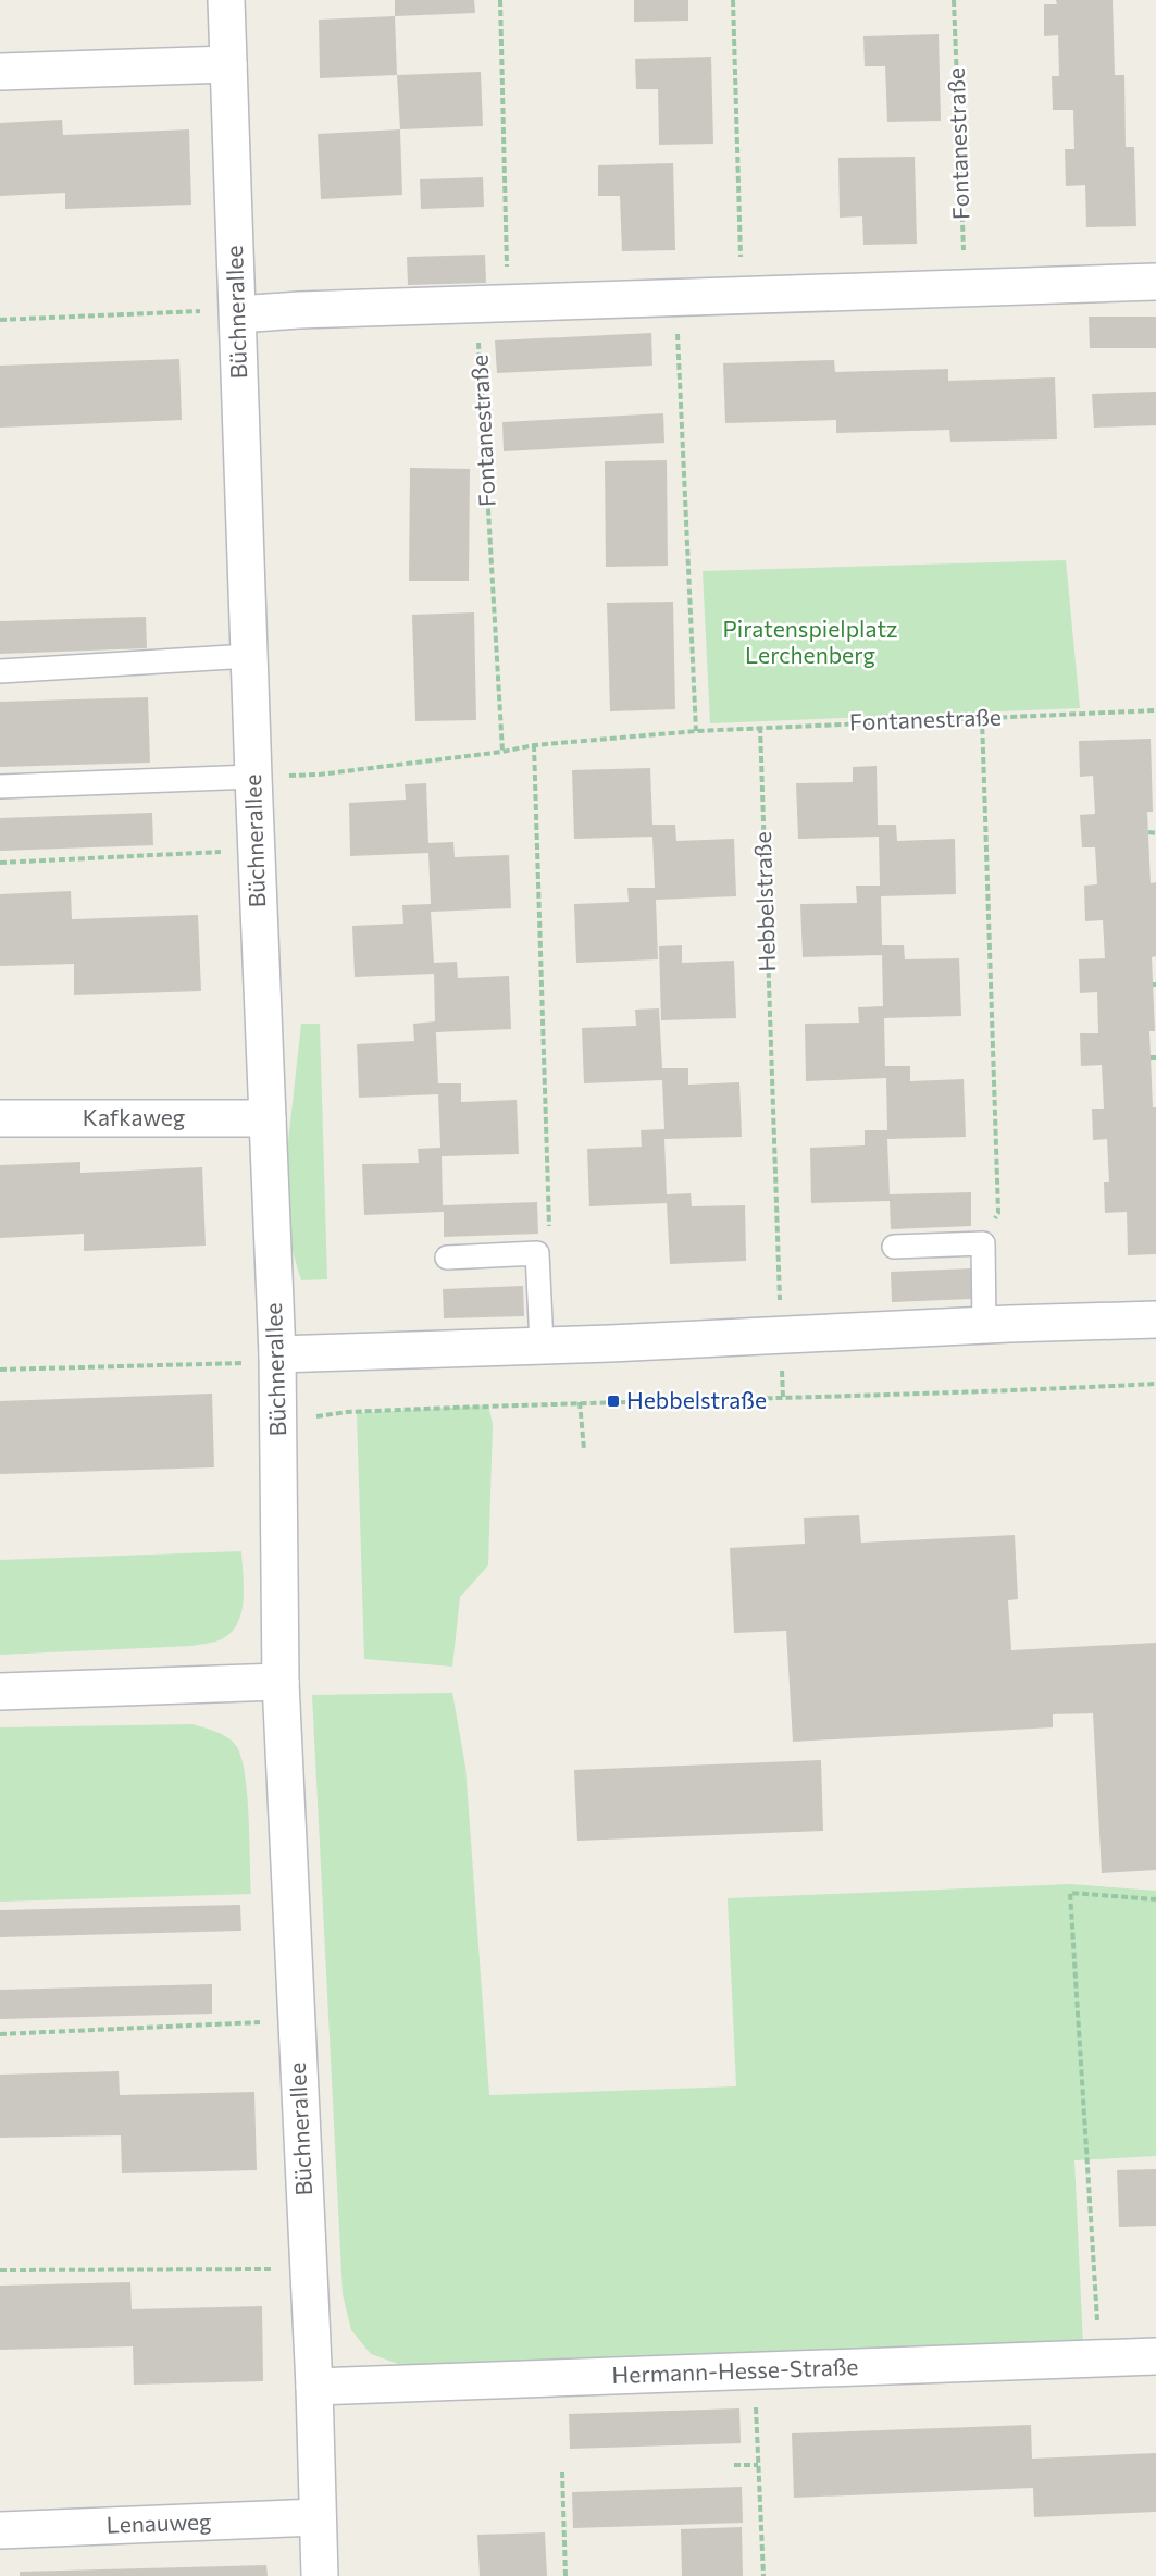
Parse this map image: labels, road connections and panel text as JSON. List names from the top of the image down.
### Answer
{
  "streets": {
    "street": [
      "Büchnerallee",
      "Kafkaweg",
      "Hermann-Hesse-Straße",
      "Lenauweg"
    ],
    "path": ["Fontanestraße", "Hebbelstraße"]
  },
  "crossings": [
    ["Fontanestraße", "Büchnerallee"],
    ["Fontanestraße", "Hebbelstraße"],
    ["Büchnerallee", "Kafkaweg"],
    ["Büchnerallee", "Hermann-Hesse-Straße"],
    ["Büchnerallee", "Lenauweg"]
  ],
  "parks": ["Piratenspielplatz Lerchenberg"],
  "places": {
    "transit": ["Hebbelstraße"]
  }
}
